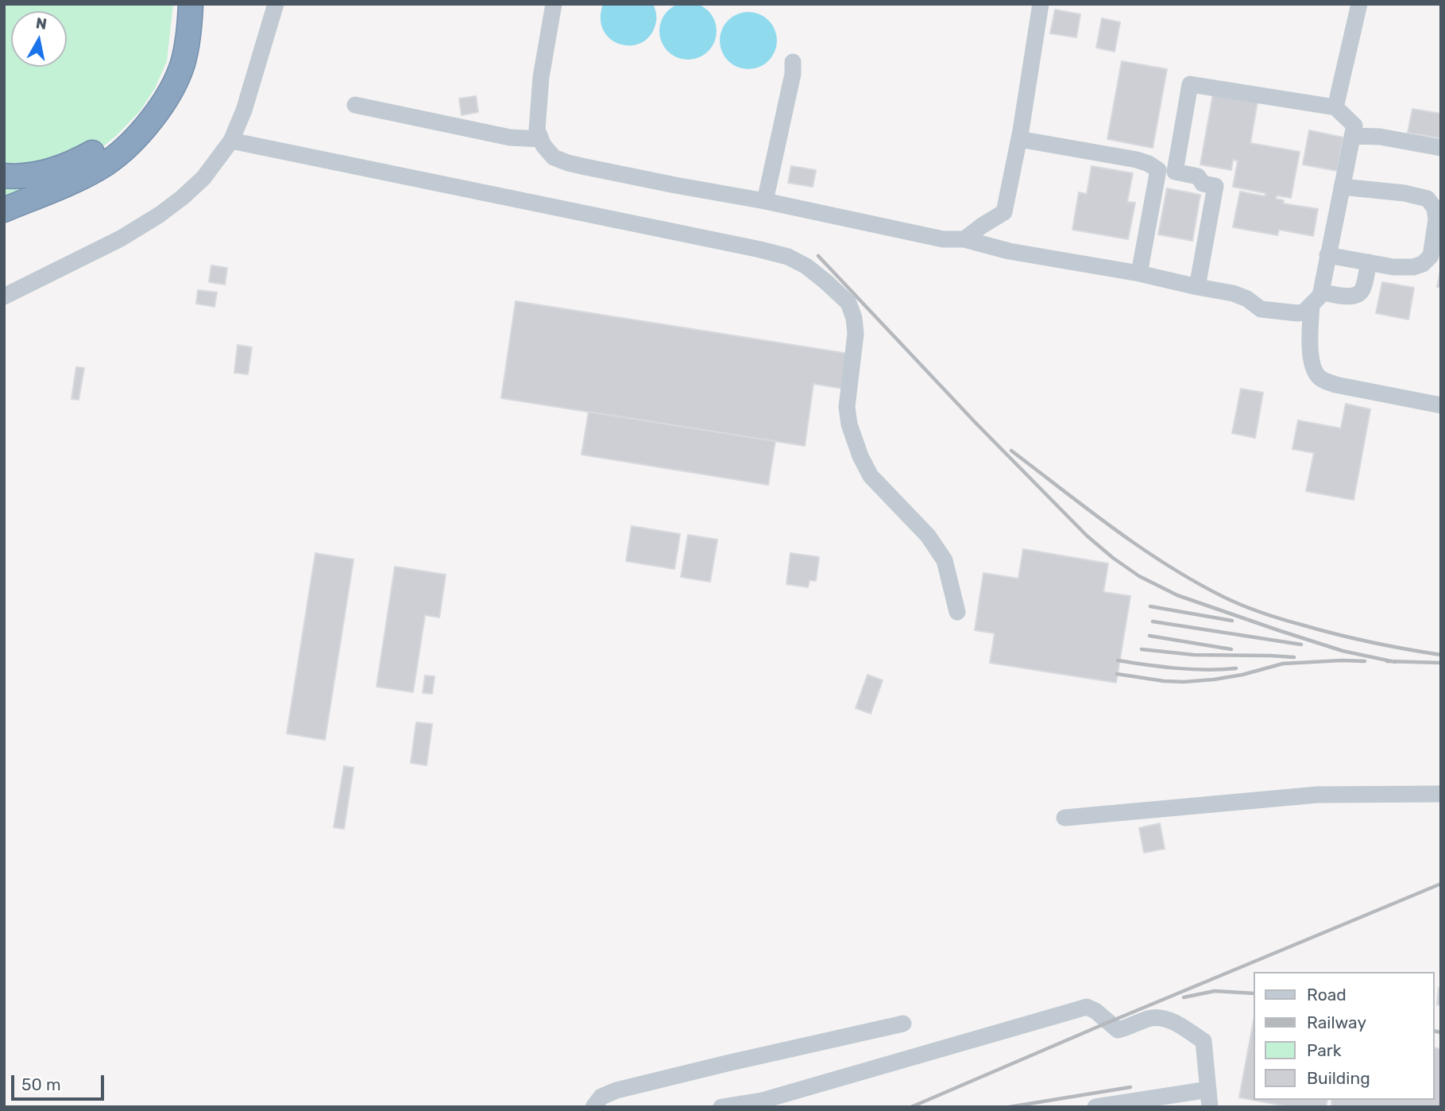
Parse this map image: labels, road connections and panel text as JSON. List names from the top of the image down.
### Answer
{
  "legend": [
    "Road",
    "Railway",
    "Park",
    "Building"
  ],
  "scale_bar": "50 m",
  "north": "top"
}
